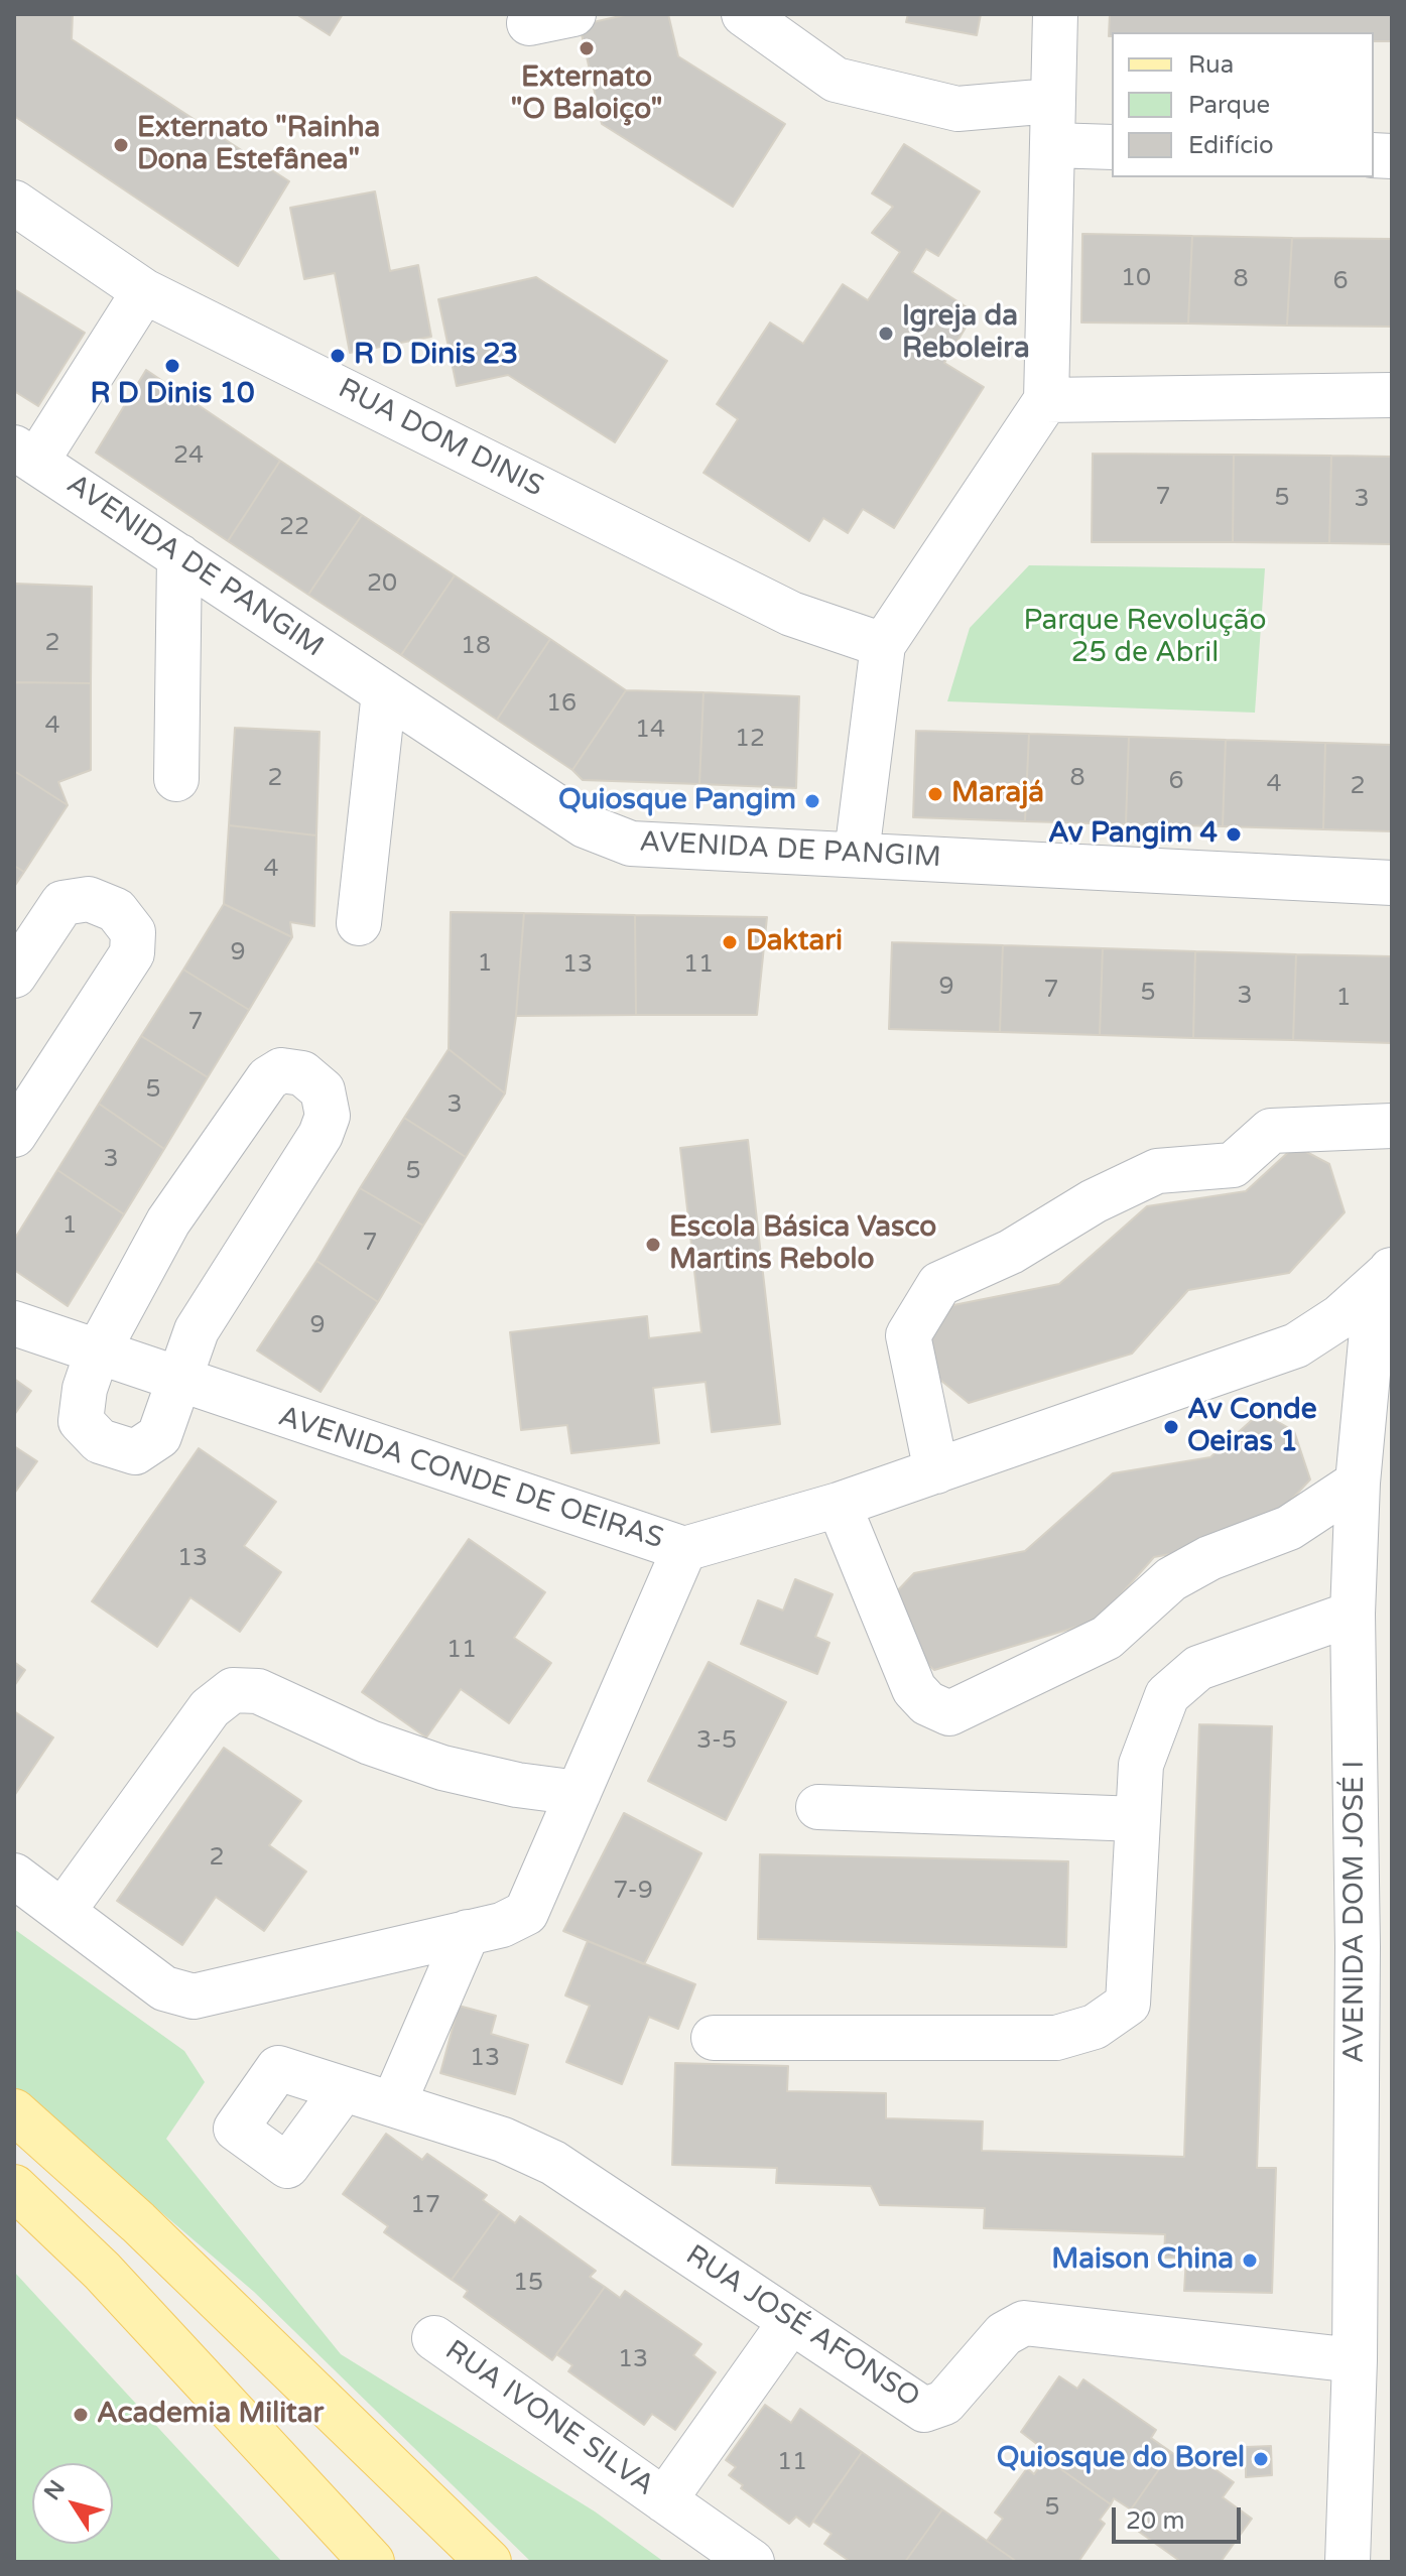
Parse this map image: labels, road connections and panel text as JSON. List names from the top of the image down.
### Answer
{
  "streets": {
    "street": [
      "RUA DOM DINIS",
      "AVENIDA DE PANGIM",
      "AVENIDA CONDE DE OEIRAS",
      "AVENIDA DOM JOSÉ I",
      "RUA JOSÉ AFONSO",
      "RUA IVONE SILVA"
    ]
  },
  "crossings": [
    ["AVENIDA CONDE DE OEIRAS", "AVENIDA DOM JOSÉ I"],
    ["AVENIDA DOM JOSÉ I", "RUA JOSÉ AFONSO"],
    ["RUA JOSÉ AFONSO", "RUA IVONE SILVA"]
  ],
  "parks": ["Parque Revolução 25 de Abril"],
  "places": [
    "Externato \"O Baloiço\"",
    "Externato \"Rainha Dona Estefânea\"",
    "Igreja da Reboleira",
    "R D Dinis 23",
    "R D Dinis 10",
    "Marajá",
    "Quiosque Pangim",
    "Av Pangim 4",
    "Daktari",
    "Escola Básica Vasco Martins Rebolo",
    "Av Conde Oeiras 1",
    "Maison China",
    "Academia Militar",
    "Quiosque do Borel"
  ],
  "house_numbers": [
    "10",
    "8",
    "6",
    "24",
    "7",
    "5",
    "3",
    "22",
    "20",
    "2",
    "18",
    "16",
    "4",
    "14",
    "12",
    "2",
    "8",
    "6",
    "4",
    "2",
    "4",
    "9",
    "1",
    "13",
    "11",
    "9",
    "7",
    "5",
    "3",
    "1",
    "7",
    "5",
    "3",
    "3",
    "5",
    "1",
    "7",
    "9",
    "13",
    "11",
    "3-5",
    "2",
    "7-9",
    "13",
    "17",
    "15",
    "13",
    "11",
    "5"
  ],
  "legend": ["Rua", "Parque", "Edifício"],
  "scale_bar": "20 m",
  "north": "top left"
}
